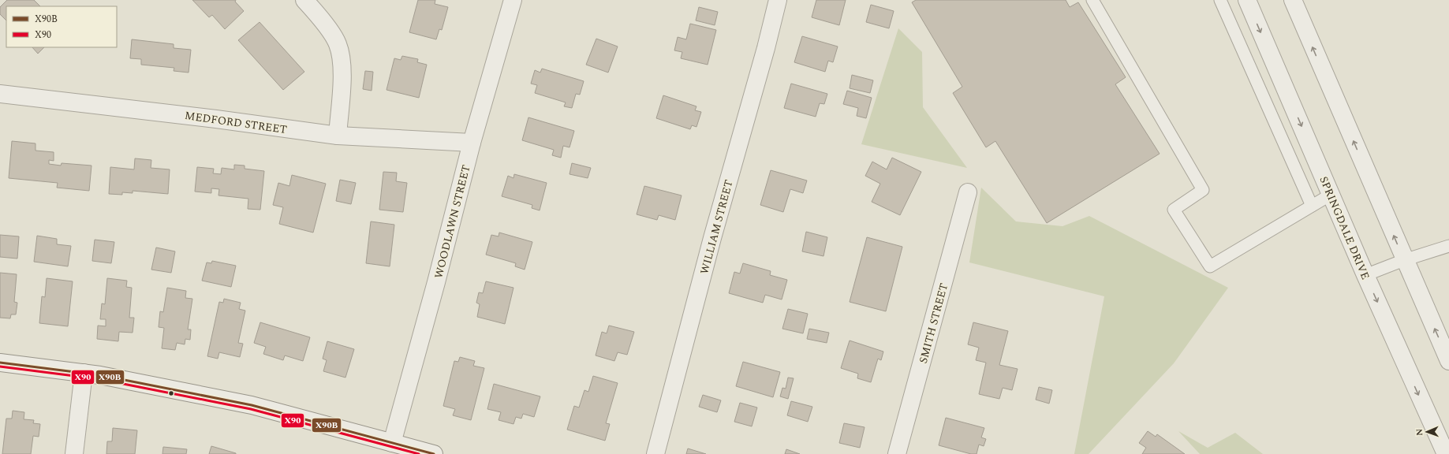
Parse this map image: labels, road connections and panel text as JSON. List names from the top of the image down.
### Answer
{
  "streets": {
    "street": [
      "MEDFORD STREET",
      "WOODLAWN STREET",
      "WILLIAM STREET",
      "SPRINGDALE DRIVE",
      "SMITH STREET"
    ]
  },
  "crossings": [
    ["MEDFORD STREET", "WOODLAWN STREET"]
  ],
  "lines": ["transit line X90B", "transit line X90"],
  "legend": ["X90B", "X90"],
  "north": "left"
}
